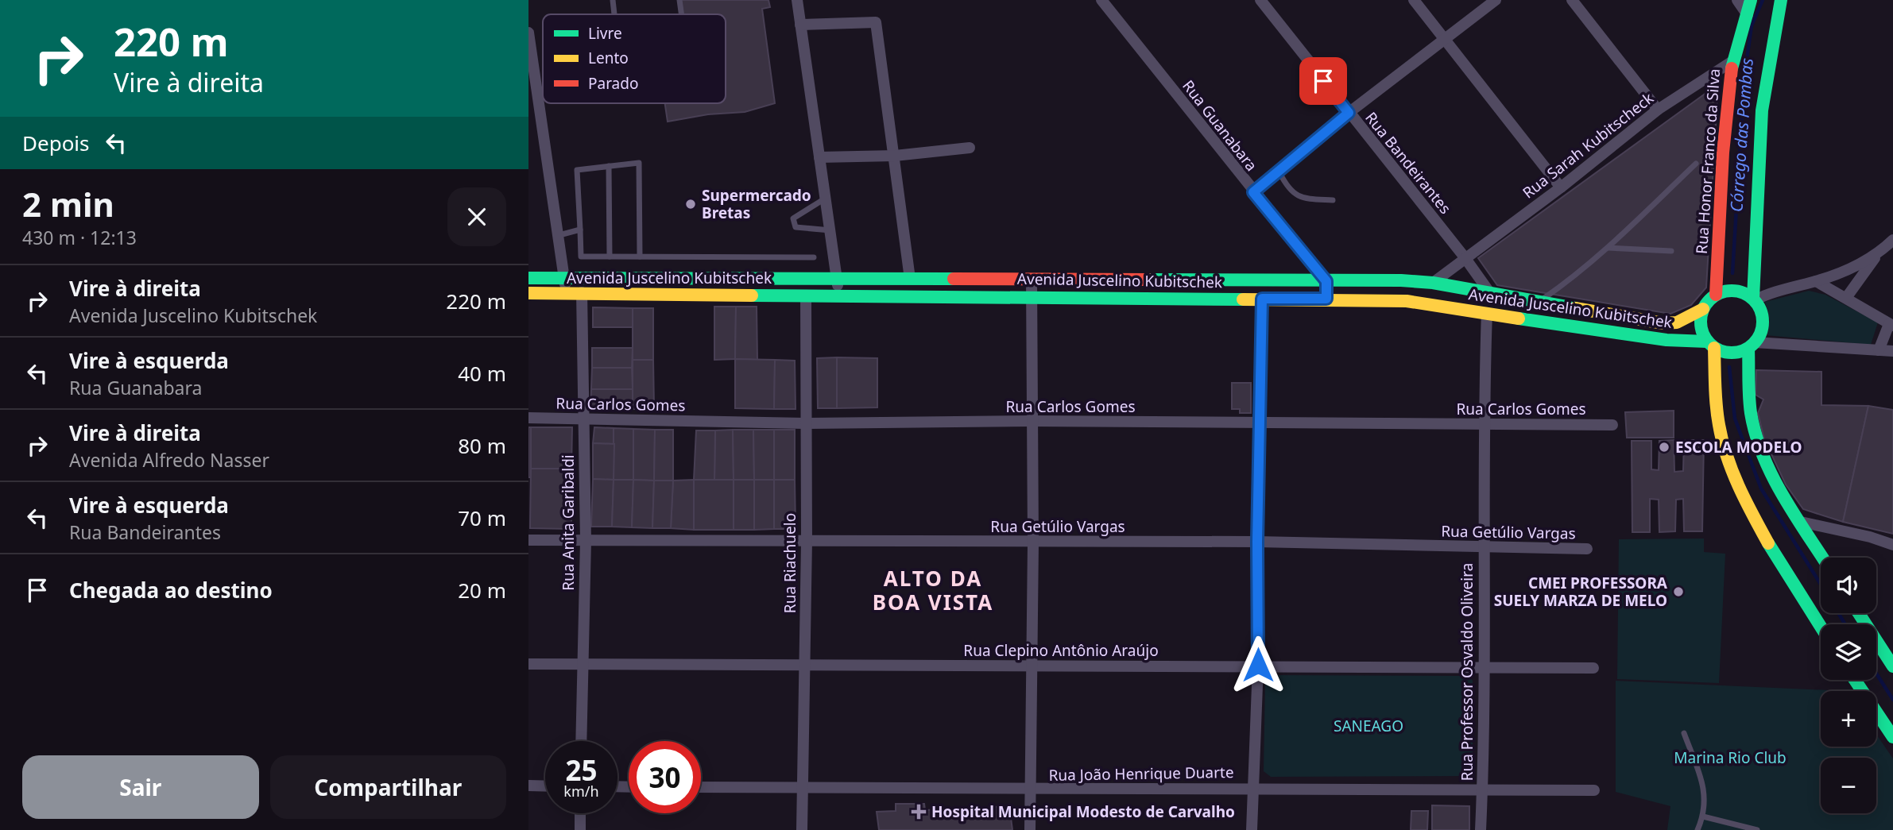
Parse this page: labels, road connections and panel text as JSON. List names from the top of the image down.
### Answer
{
  "streets": {
    "street": [
      "Rua Guanabara",
      "Rua Sarah Kubitscheck",
      "Rua Honor Franco da Silva",
      "Rua Bandeirantes",
      "Avenida Juscelino Kubitschek",
      "Rua Carlos Gomes",
      "Rua Anita Garibaldi",
      "Rua Getúlio Vargas",
      "Rua Riachuelo",
      "Rua Clepino Antônio Araújo",
      "Rua Professor Osvaldo Oliveira",
      "Rua João Henrique Duarte"
    ]
  },
  "crossings": [
    ["Rua Guanabara", "Avenida Juscelino Kubitschek"],
    ["Rua Sarah Kubitscheck", "Rua Honor Franco da Silva"],
    ["Rua Sarah Kubitscheck", "Rua Bandeirantes"],
    ["Rua Sarah Kubitscheck", "Avenida Juscelino Kubitschek"],
    ["Rua Honor Franco da Silva", "Avenida Juscelino Kubitschek"],
    ["Rua Bandeirantes", "Avenida Juscelino Kubitschek"],
    ["Avenida Juscelino Kubitschek", "Rua Anita Garibaldi"],
    ["Avenida Juscelino Kubitschek", "Rua Riachuelo"],
    ["Avenida Juscelino Kubitschek", "Rua Professor Osvaldo Oliveira"],
    ["Rua Carlos Gomes", "Rua Anita Garibaldi"],
    ["Rua Carlos Gomes", "Rua Riachuelo"],
    ["Rua Carlos Gomes", "Rua Professor Osvaldo Oliveira"],
    ["Rua Anita Garibaldi", "Rua Getúlio Vargas"],
    ["Rua Anita Garibaldi", "Rua Clepino Antônio Araújo"],
    ["Rua Getúlio Vargas", "Rua Riachuelo"],
    ["Rua Getúlio Vargas", "Rua Professor Osvaldo Oliveira"],
    ["Rua Riachuelo", "Rua Clepino Antônio Araújo"],
    ["Rua Riachuelo", "Rua João Henrique Duarte"],
    ["Rua Clepino Antônio Araújo", "Rua Professor Osvaldo Oliveira"],
    ["Rua Professor Osvaldo Oliveira", "Rua João Henrique Duarte"]
  ],
  "districts": ["ALTO DA BOA VISTA"],
  "water": ["Córrego das Pombas"],
  "parks": ["SANEAGO", "Marina Rio Club"],
  "places": {
    "other": ["Supermercado Bretas", "ESCOLA MODELO", "CMEI PROFESSORA SUELY MARZA DE MELO"],
    "health": ["Hospital Municipal Modesto de Carvalho"]
  },
  "legend": ["Livre", "Lento", "Parado"],
  "page": {
    "turn": ["220 m", "Vire à direita"],
    "then": "Depois",
    "heading": ["2 min", "430 m · 12:13"],
    "list": [
      {
        "name": "Vire à direita",
        "note": "Avenida Juscelino Kubitschek",
        "value": "220 m"
      },
      {
        "name": "Vire à esquerda",
        "note": "Rua Guanabara",
        "value": "40 m"
      },
      {
        "name": "Vire à direita",
        "note": "Avenida Alfredo Nasser",
        "value": "80 m"
      },
      {
        "name": "Vire à esquerda",
        "note": "Rua Bandeirantes",
        "value": "70 m"
      },
      {
        "name": "Chegada ao destino",
        "value": "20 m"
      }
    ],
    "map_buttons": ["+", "−"],
    "speed": "25 km/h",
    "limit": "30",
    "buttons": ["Sair", "Compartilhar"]
  }
}
